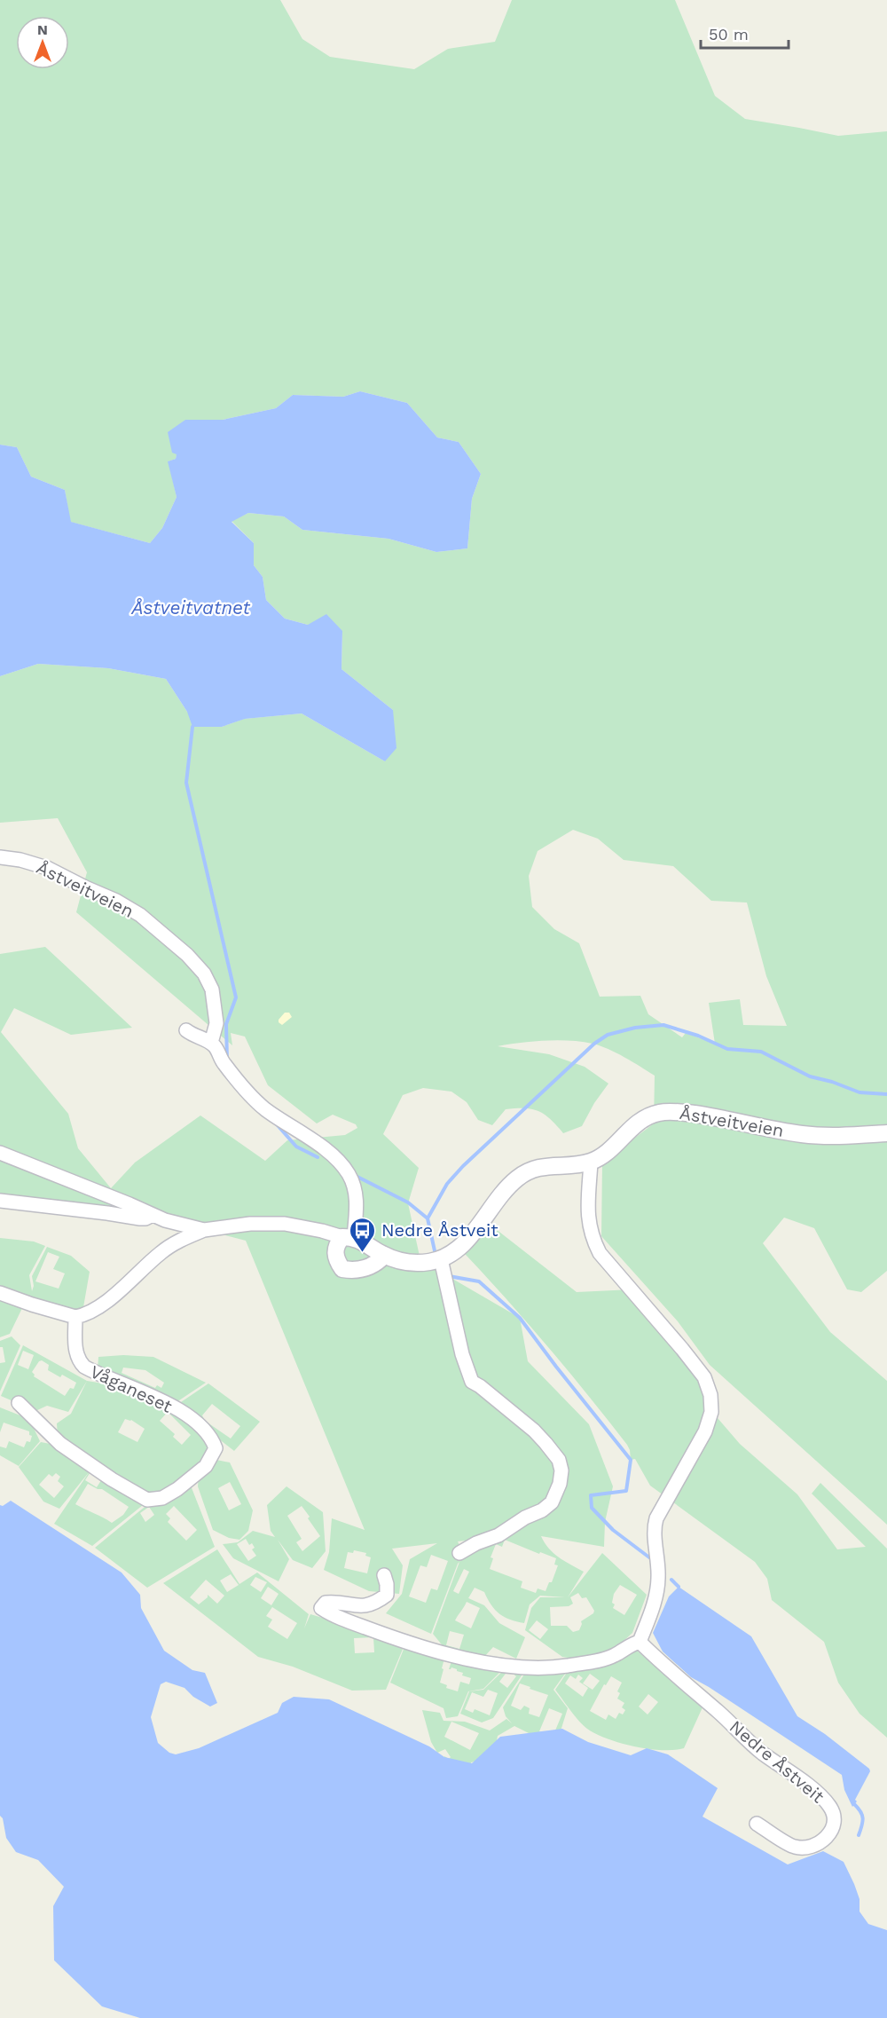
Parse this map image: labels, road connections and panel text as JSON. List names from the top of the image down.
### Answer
{
  "streets": {
    "street": ["Åstveitveien", "Våganeset", "Nedre Åstveit"]
  },
  "water": ["Åstveitvatnet"],
  "places": {
    "bus stop": ["Nedre Åstveit"]
  },
  "scale_bar": "50 m",
  "north": "top"
}
